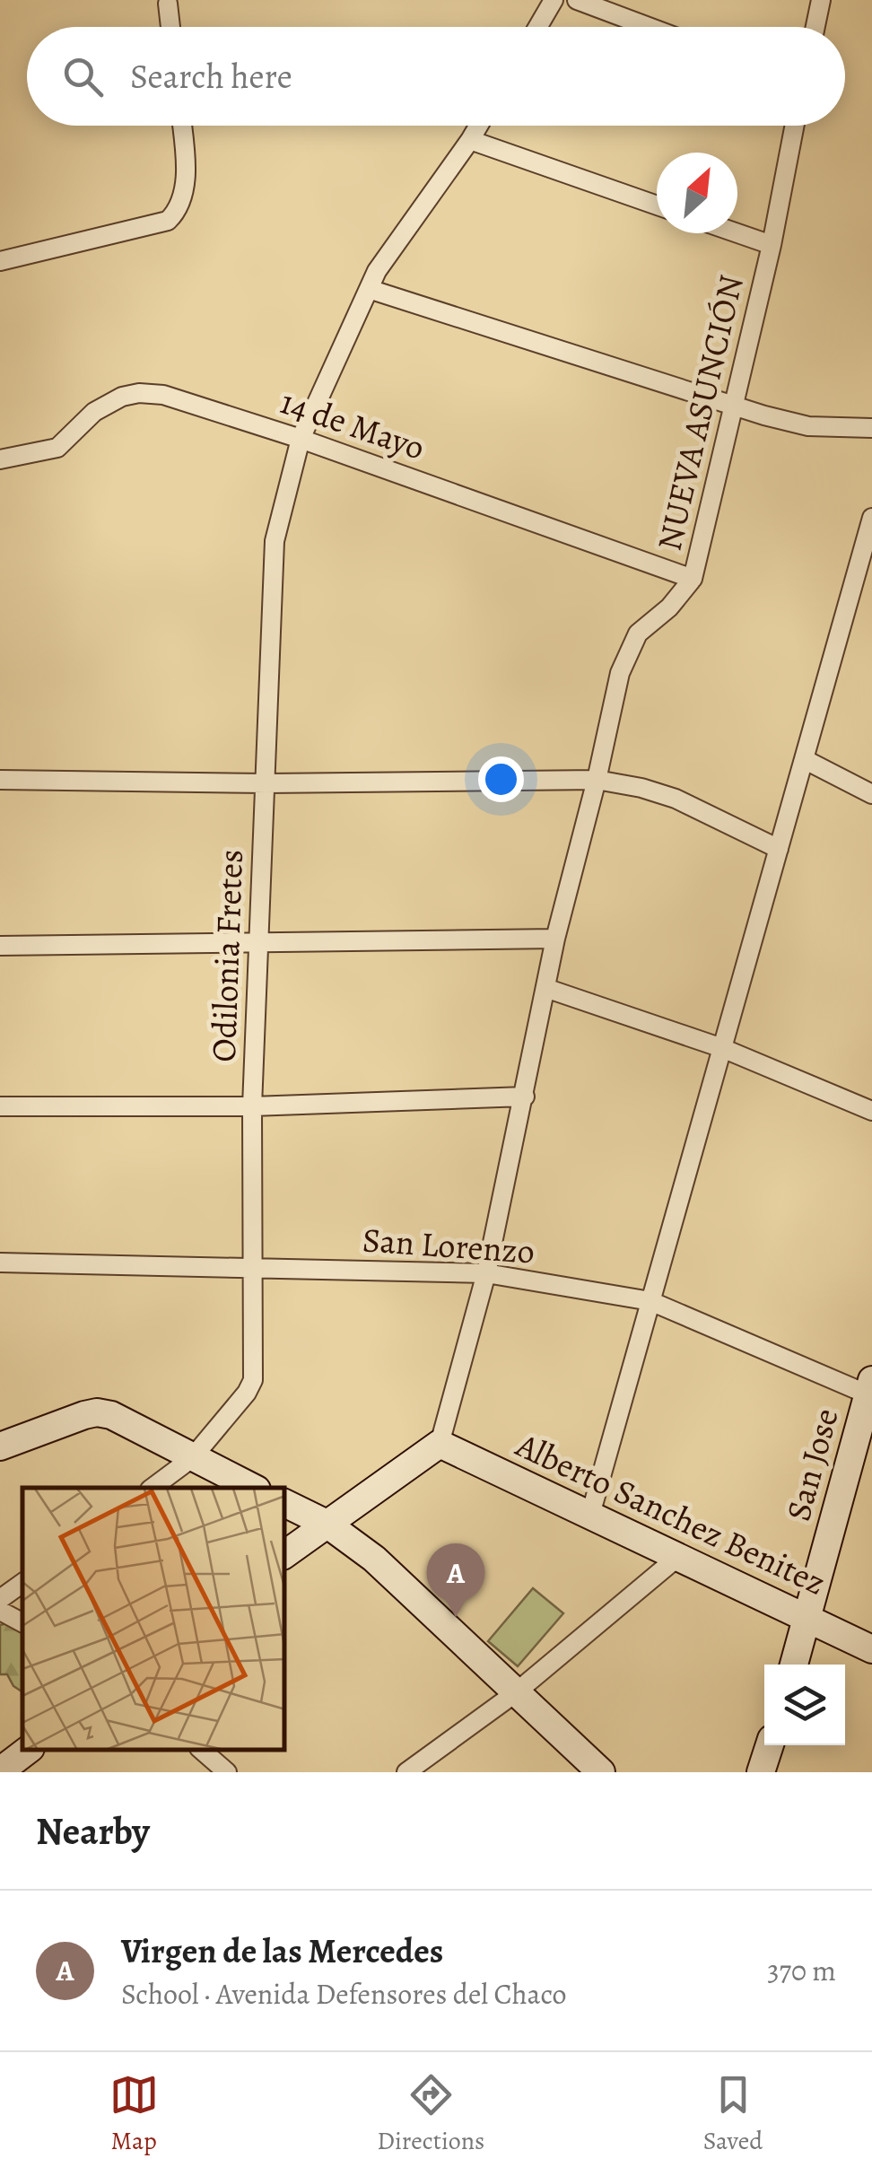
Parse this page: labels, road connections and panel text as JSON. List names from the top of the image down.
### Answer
{
  "streets": {
    "street": [
      "NUEVA ASUNCIÓN",
      "14 de Mayo",
      "Odilonia Fretes",
      "San Lorenzo",
      "San Jose",
      "Alberto Sanchez Benitez"
    ]
  },
  "crossings": [
    ["NUEVA ASUNCIÓN", "14 de Mayo"],
    ["NUEVA ASUNCIÓN", "San Lorenzo"],
    ["NUEVA ASUNCIÓN", "Alberto Sanchez Benitez"],
    ["14 de Mayo", "Odilonia Fretes"],
    ["Odilonia Fretes", "San Lorenzo"],
    ["San Lorenzo", "San Jose"],
    ["San Jose", "Alberto Sanchez Benitez"]
  ],
  "north": "top right",
  "page": {
    "search": "Search here",
    "pins": "A",
    "heading": "Nearby",
    "list": [
      {
        "mark": "A",
        "name": "Virgen de las Mercedes",
        "note": "School · Avenida Defensores del Chaco",
        "value": "370 m"
      }
    ],
    "nav": ["Map", "Directions", "Saved"]
  }
}
